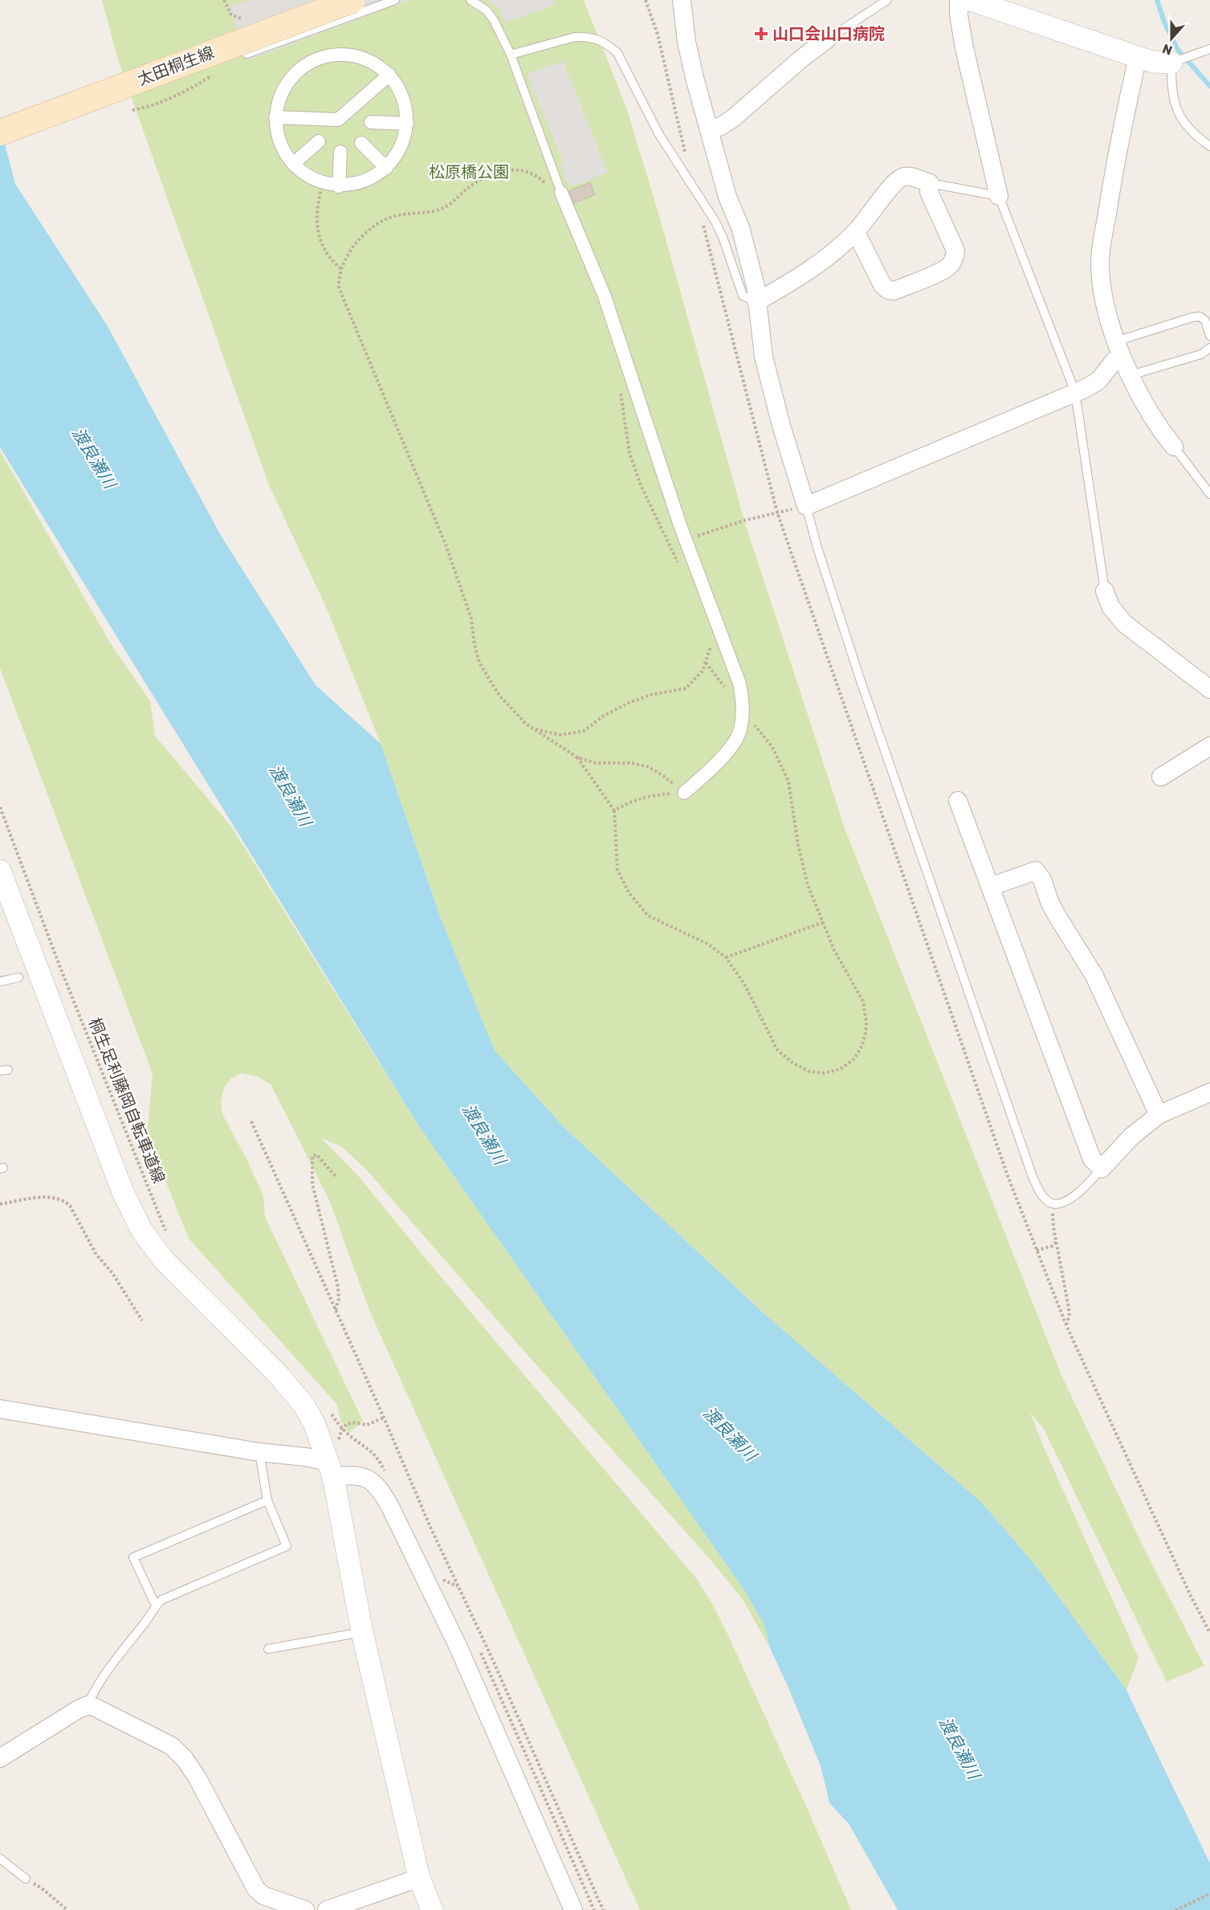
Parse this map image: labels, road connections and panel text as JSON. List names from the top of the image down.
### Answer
{
  "streets": {
    "main road": ["太田桐生線"],
    "path": ["桐生足利藤岡自転車道線"]
  },
  "water": ["渡良瀬川"],
  "parks": ["松原橋公園"],
  "places": {
    "health": ["山口会山口病院"]
  },
  "north": "bottom"
}
